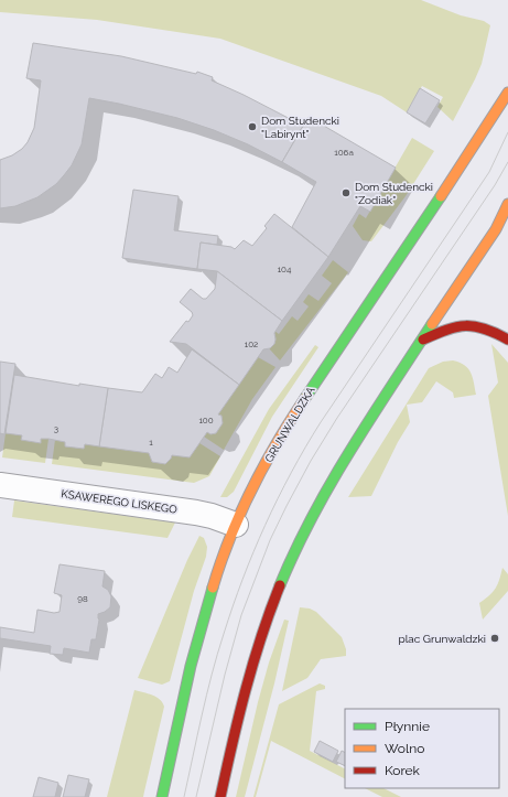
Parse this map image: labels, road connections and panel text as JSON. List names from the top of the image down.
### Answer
{
  "streets": {
    "street": ["GRUNWALDZKA", "KSAWEREGO LISKEGO"]
  },
  "crossings": [
    ["GRUNWALDZKA", "KSAWEREGO LISKEGO"]
  ],
  "places": ["Dom Studencki \"Labirynt\"", "Dom Studencki \"Zodiak\"", "plac Grunwaldzki"],
  "house_numbers": [
    "106a",
    "104",
    "102",
    "100",
    "3",
    "1",
    "98"
  ],
  "legend": ["Płynnie", "Wolno", "Korek"]
}
